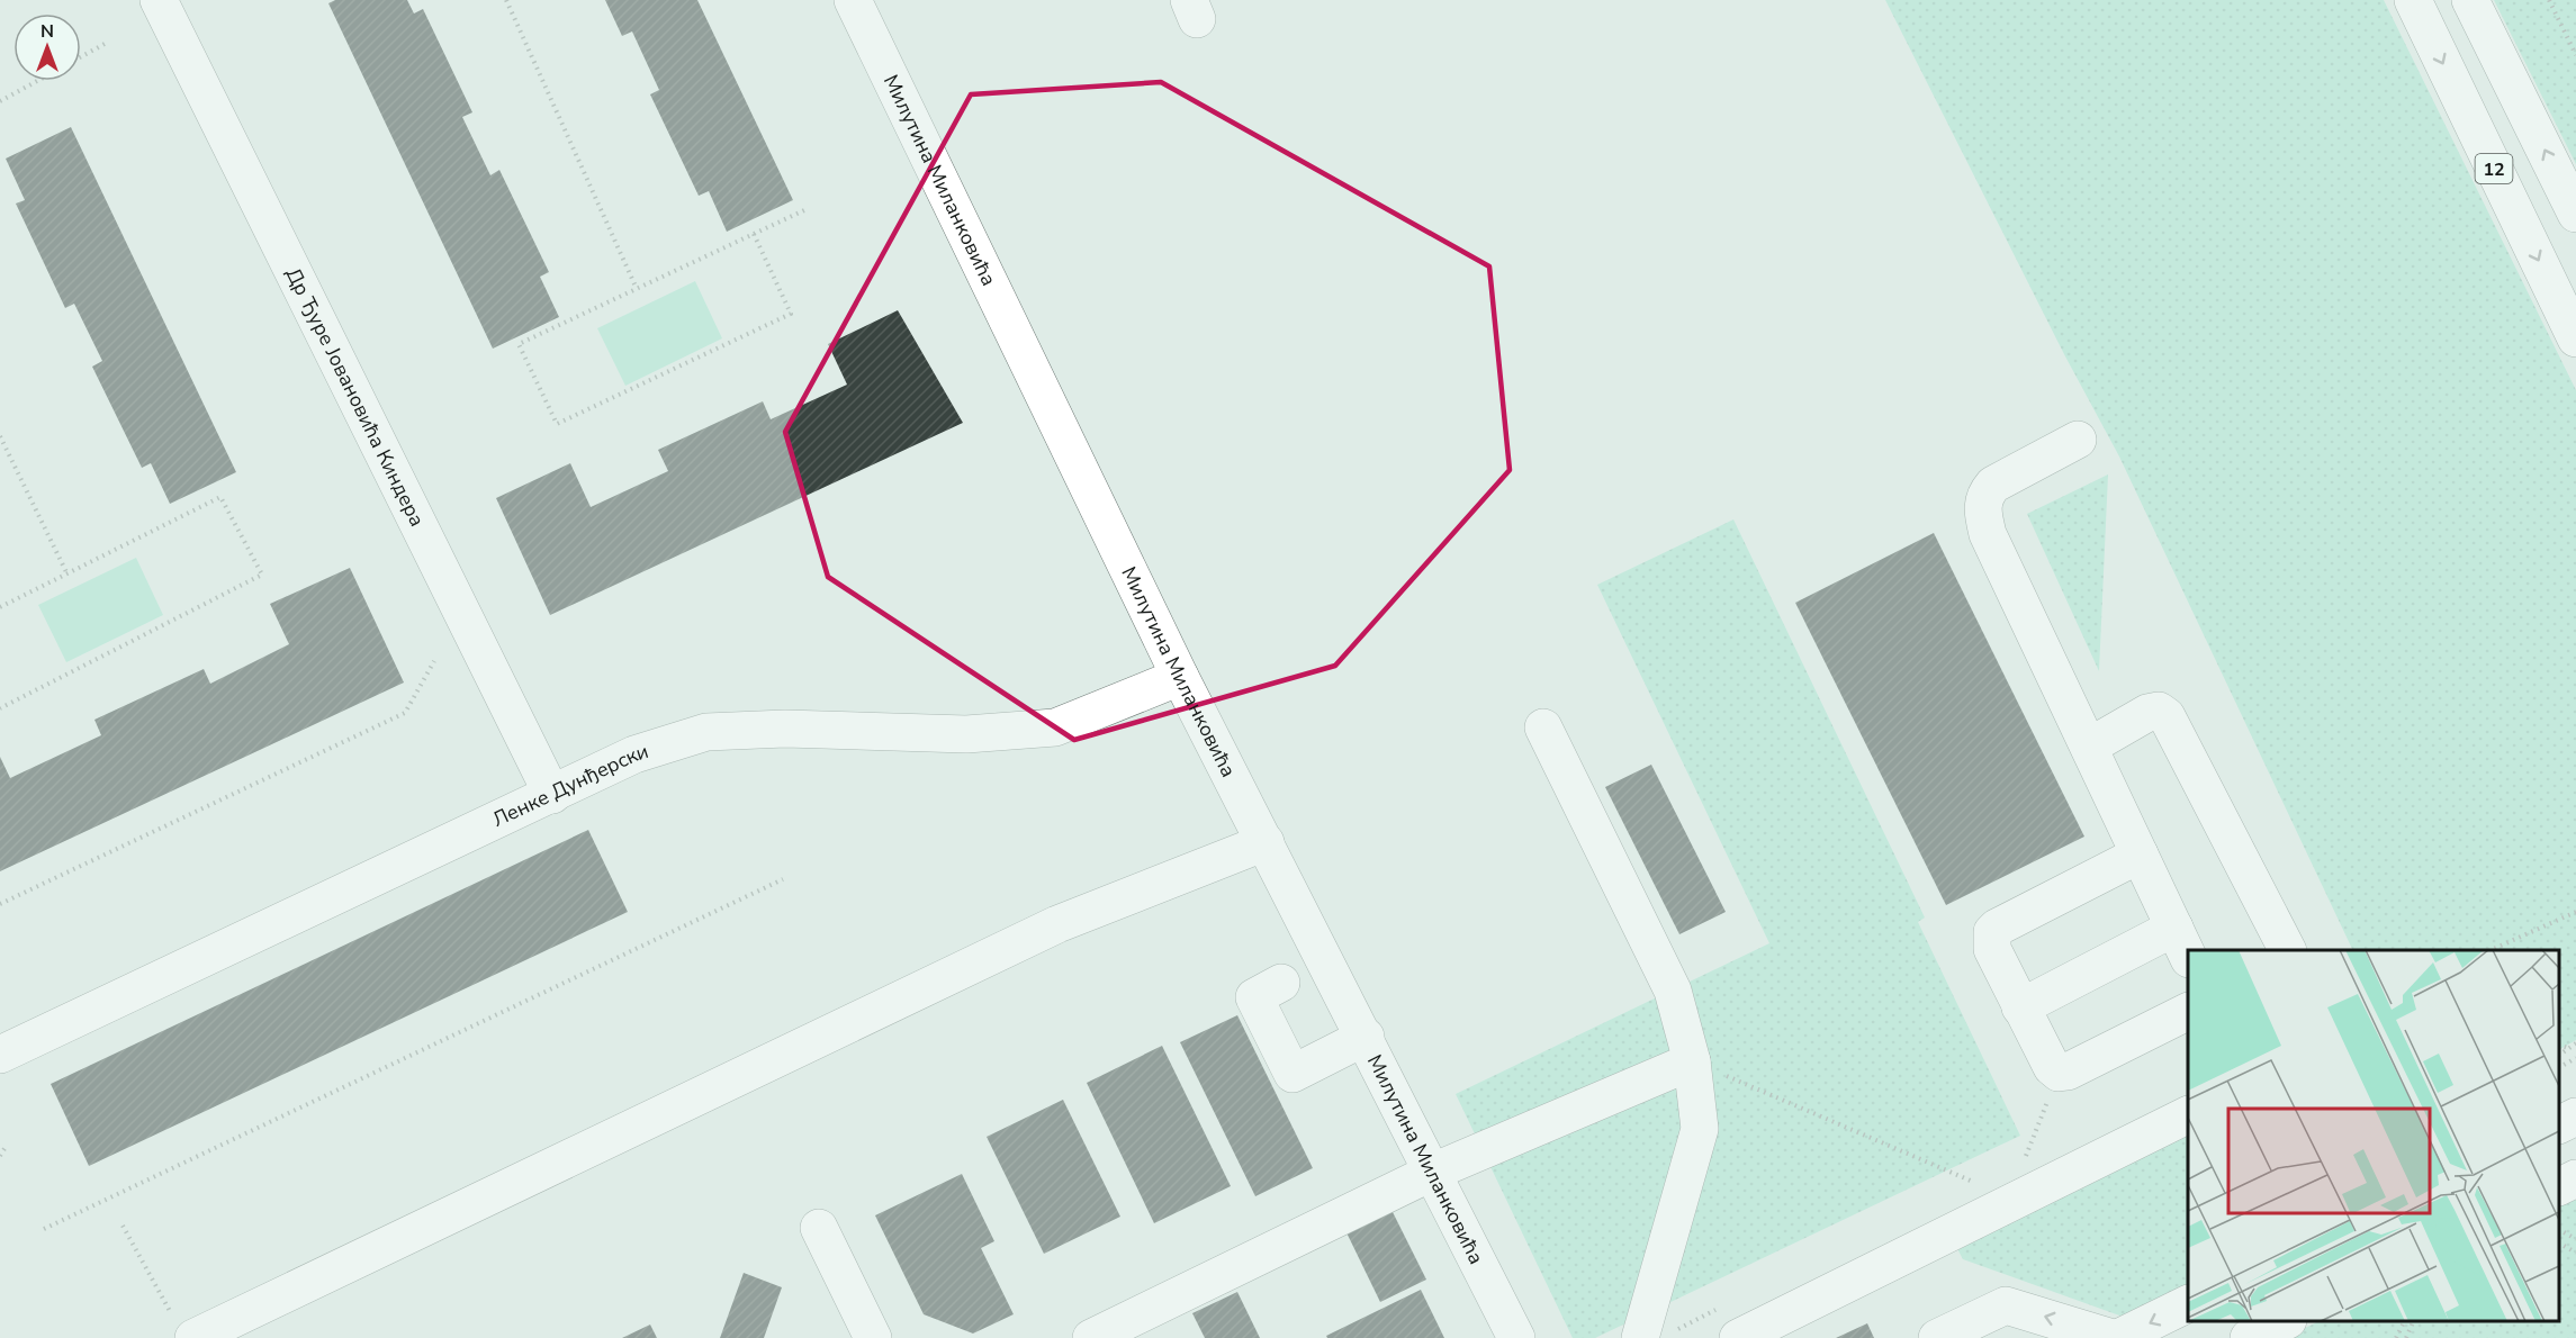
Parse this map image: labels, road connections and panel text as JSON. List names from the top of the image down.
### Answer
{
  "streets": {
    "street": [
      "12",
      "Милутина Миланковића",
      "Др Ђуре Јовановића Киндера",
      "Ленке Дунђерски"
    ]
  },
  "crossings": [
    ["Милутина Миланковића", "Ленке Дунђерски"],
    ["Др Ђуре Јовановића Киндера", "Ленке Дунђерски"]
  ],
  "north": "top"
}
